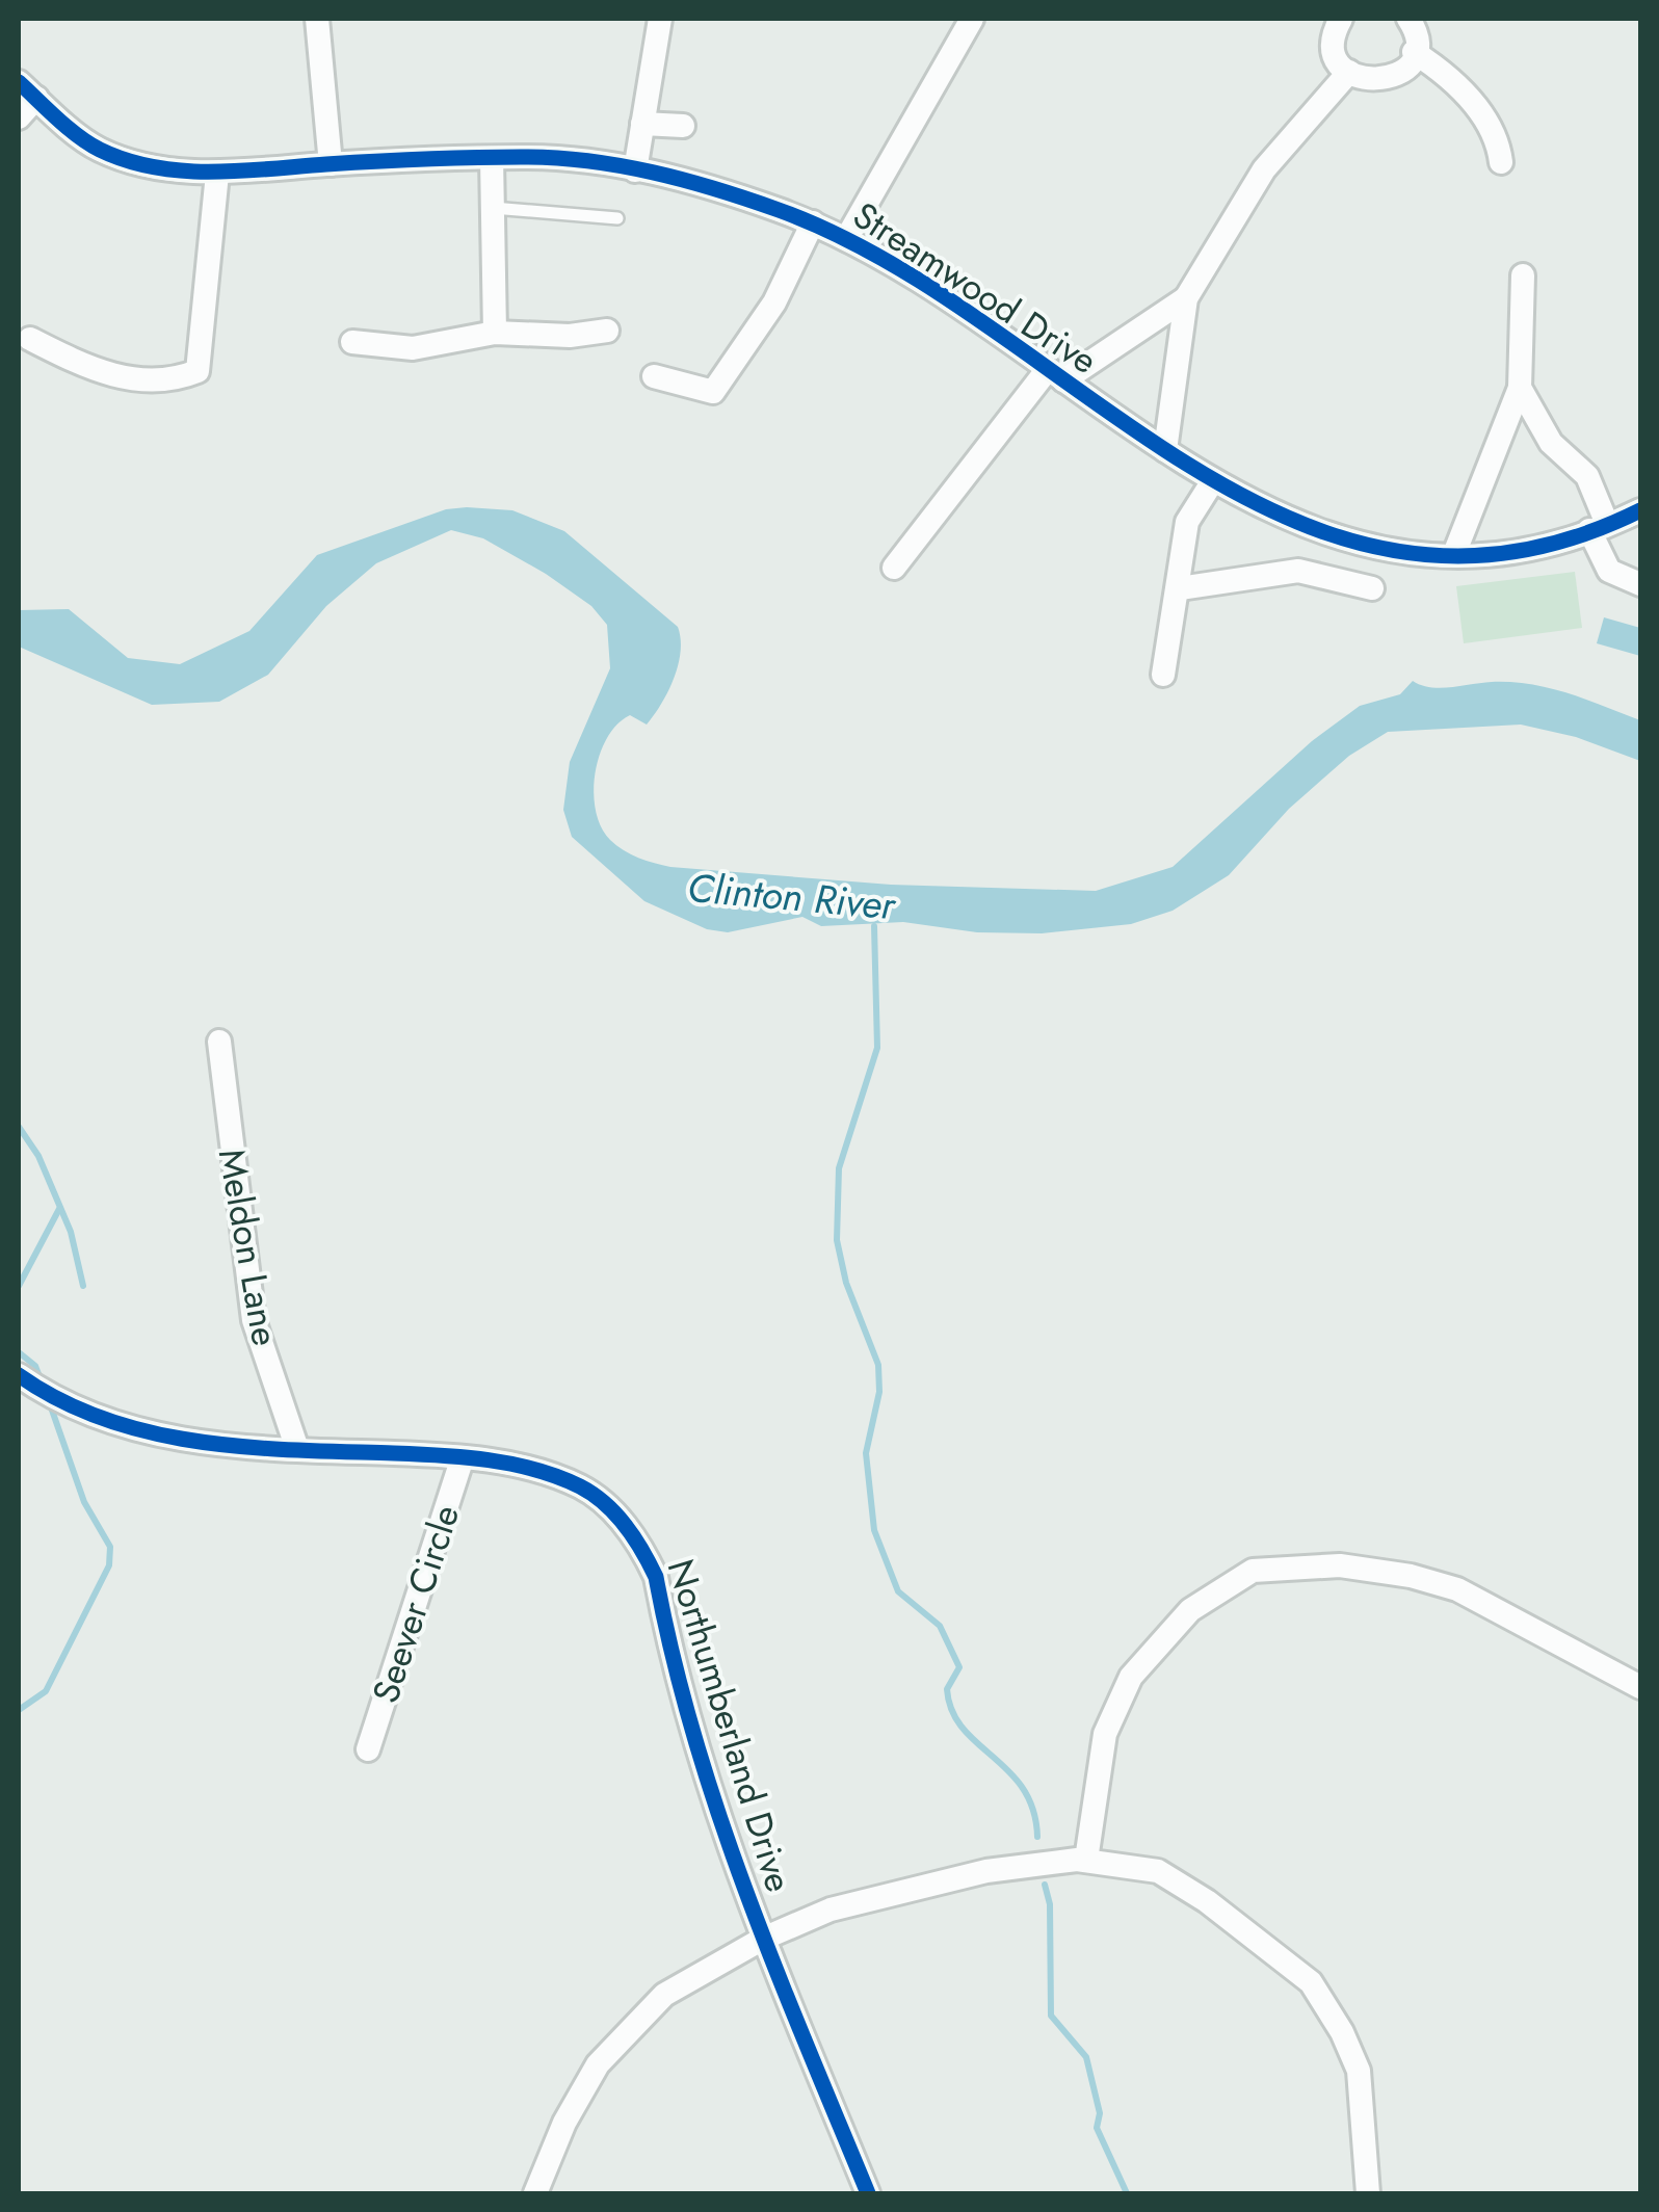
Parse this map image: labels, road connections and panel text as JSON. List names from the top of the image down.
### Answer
{
  "streets": {
    "street": [
      "Streamwood Drive",
      "Meldon Lane",
      "Seever Circle",
      "Northumberland Drive"
    ]
  },
  "crossings": [
    ["Meldon Lane", "Northumberland Drive"],
    ["Seever Circle", "Northumberland Drive"]
  ],
  "water": ["Clinton River"]
}
